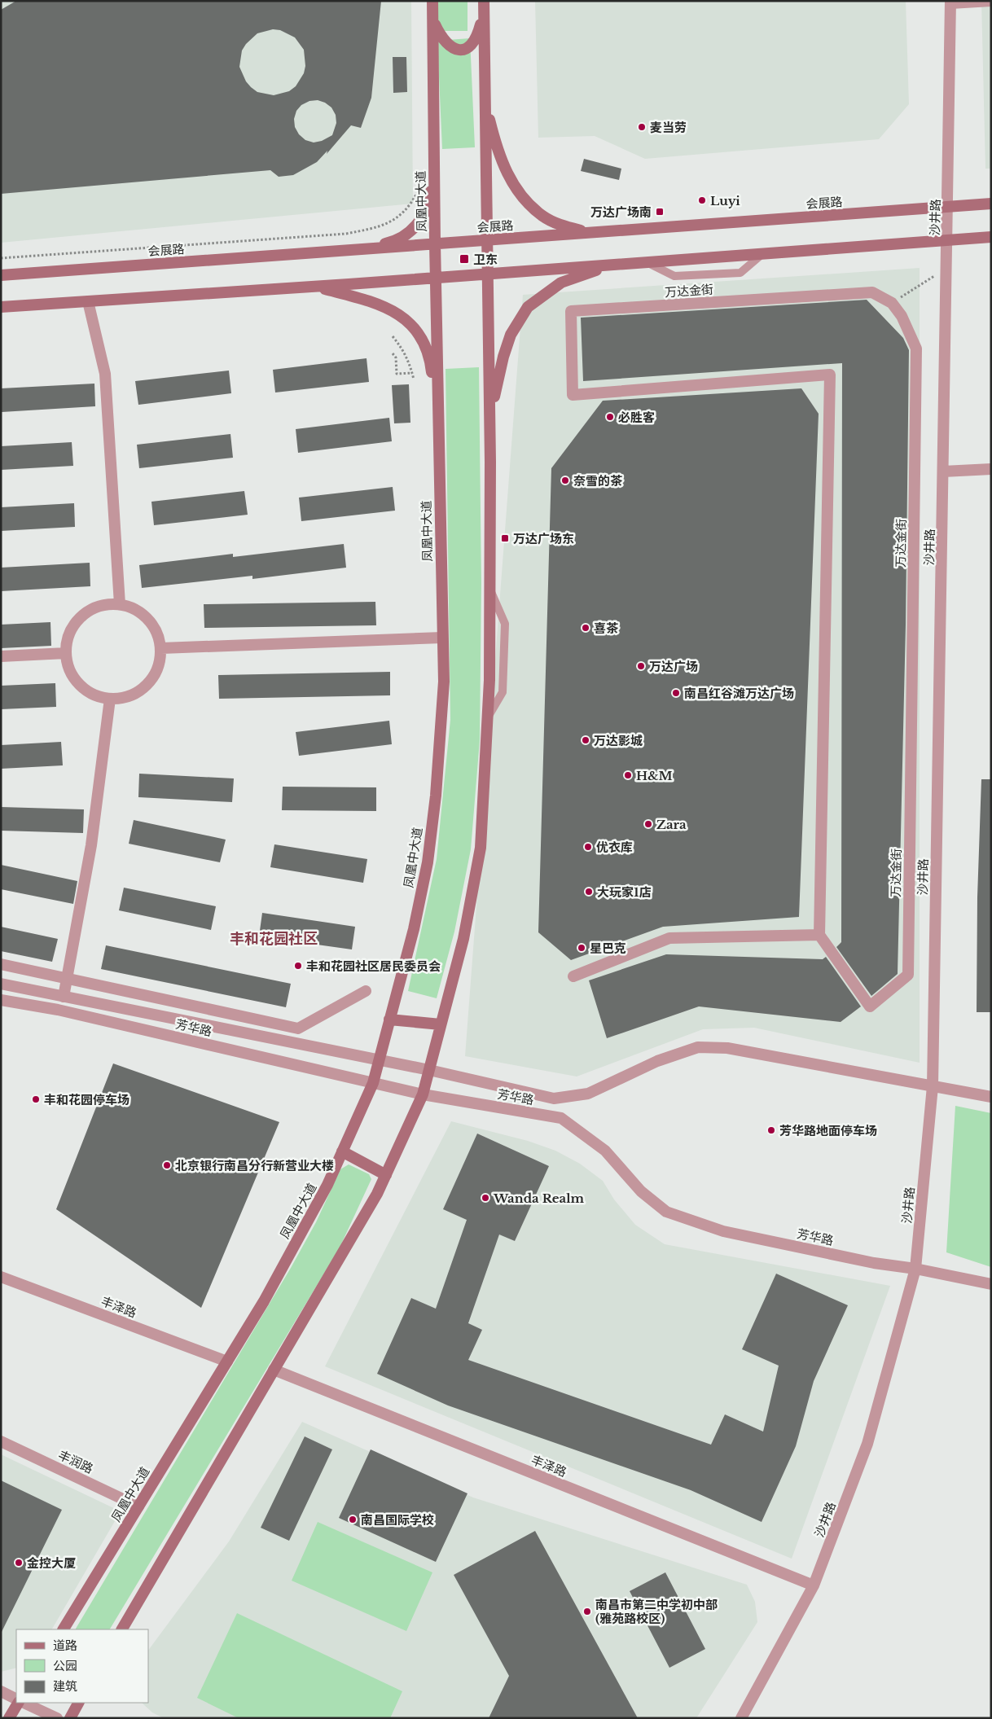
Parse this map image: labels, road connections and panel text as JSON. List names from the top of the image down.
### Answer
{
  "streets": {
    "main road": ["凤凰中大道", "会展路"],
    "street": [
      "沙井路",
      "万达金街",
      "芳华路",
      "丰泽路",
      "丰润路"
    ]
  },
  "crossings": [
    ["凤凰中大道", "会展路"],
    ["凤凰中大道", "芳华路"],
    ["凤凰中大道", "丰泽路"],
    ["凤凰中大道", "丰润路"],
    ["会展路", "沙井路"],
    ["沙井路", "芳华路"],
    ["沙井路", "丰泽路"]
  ],
  "districts": ["丰和花园社区"],
  "places": {
    "other": [
      "麦当劳",
      "Luyi",
      "必胜客",
      "奈雪的茶",
      "喜茶",
      "万达广场",
      "南昌红谷滩万达广场",
      "万达影城",
      "H&M",
      "Zara",
      "优衣库",
      "大玩家1店",
      "星巴克",
      "丰和花园社区居民委员会",
      "丰和花园停车场",
      "芳华路地面停车场",
      "北京银行南昌分行新营业大楼",
      "Wanda Realm",
      "南昌国际学校",
      "金控大厦",
      "南昌市第二中学初中部 (雅苑路校区)"
    ],
    "transit": ["万达广场南", "卫东", "万达广场东"]
  },
  "legend": ["道路", "公园", "建筑"]
}
